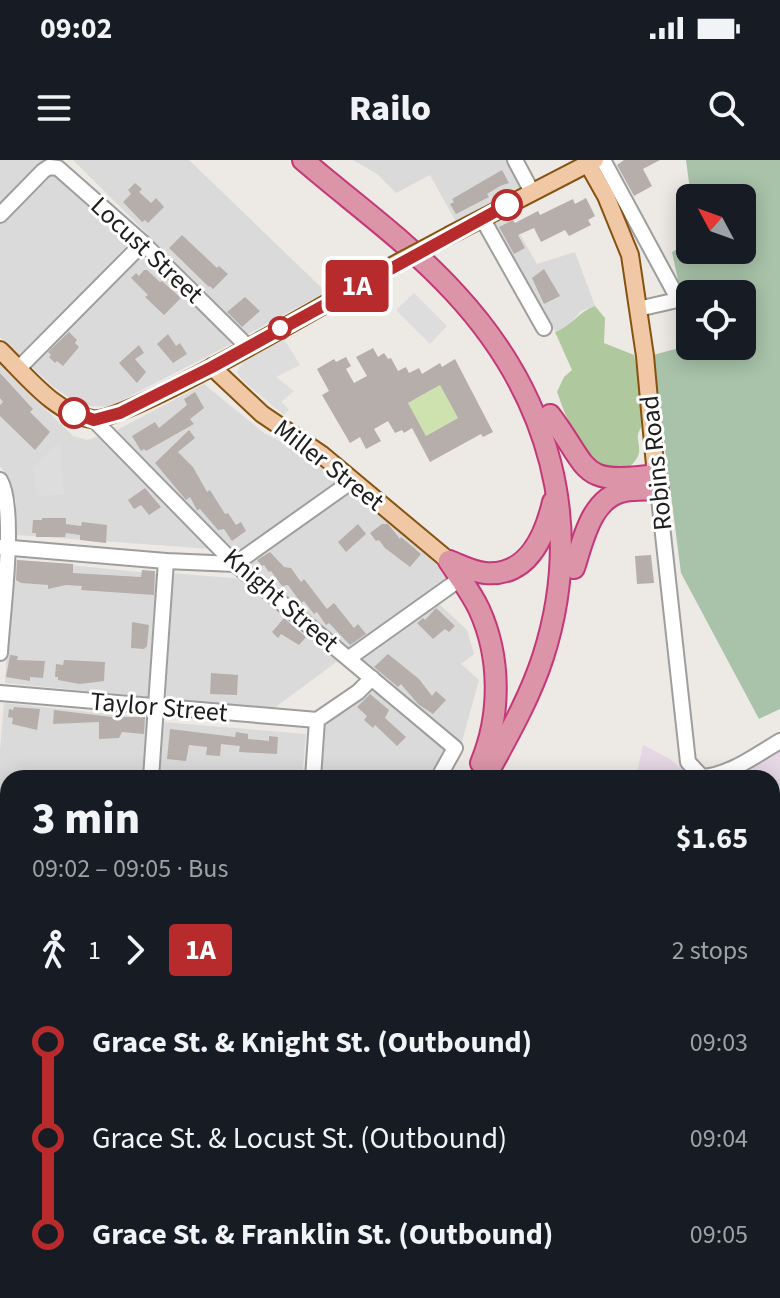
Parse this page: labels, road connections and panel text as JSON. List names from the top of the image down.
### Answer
{
  "streets": {
    "main road": ["Robins Road", "Miller Street"],
    "street": ["Locust Street", "Knight Street", "Taylor Street"]
  },
  "lines": ["bus line 1A"],
  "north": "top left",
  "page": {
    "status": "09:02",
    "header": "Railo",
    "on_map": "1A",
    "heading": ["3 min", "09:02 – 09:05 · Bus", "$1.65"],
    "legs": ["1", "1A", "2 stops"],
    "list": [
      {
        "name": "Grace St. & Knight St. (Outbound)",
        "value": "09:03"
      },
      {
        "name": "Grace St. & Locust St. (Outbound)",
        "value": "09:04"
      },
      {
        "name": "Grace St. & Franklin St. (Outbound)",
        "value": "09:05"
      }
    ]
  }
}
